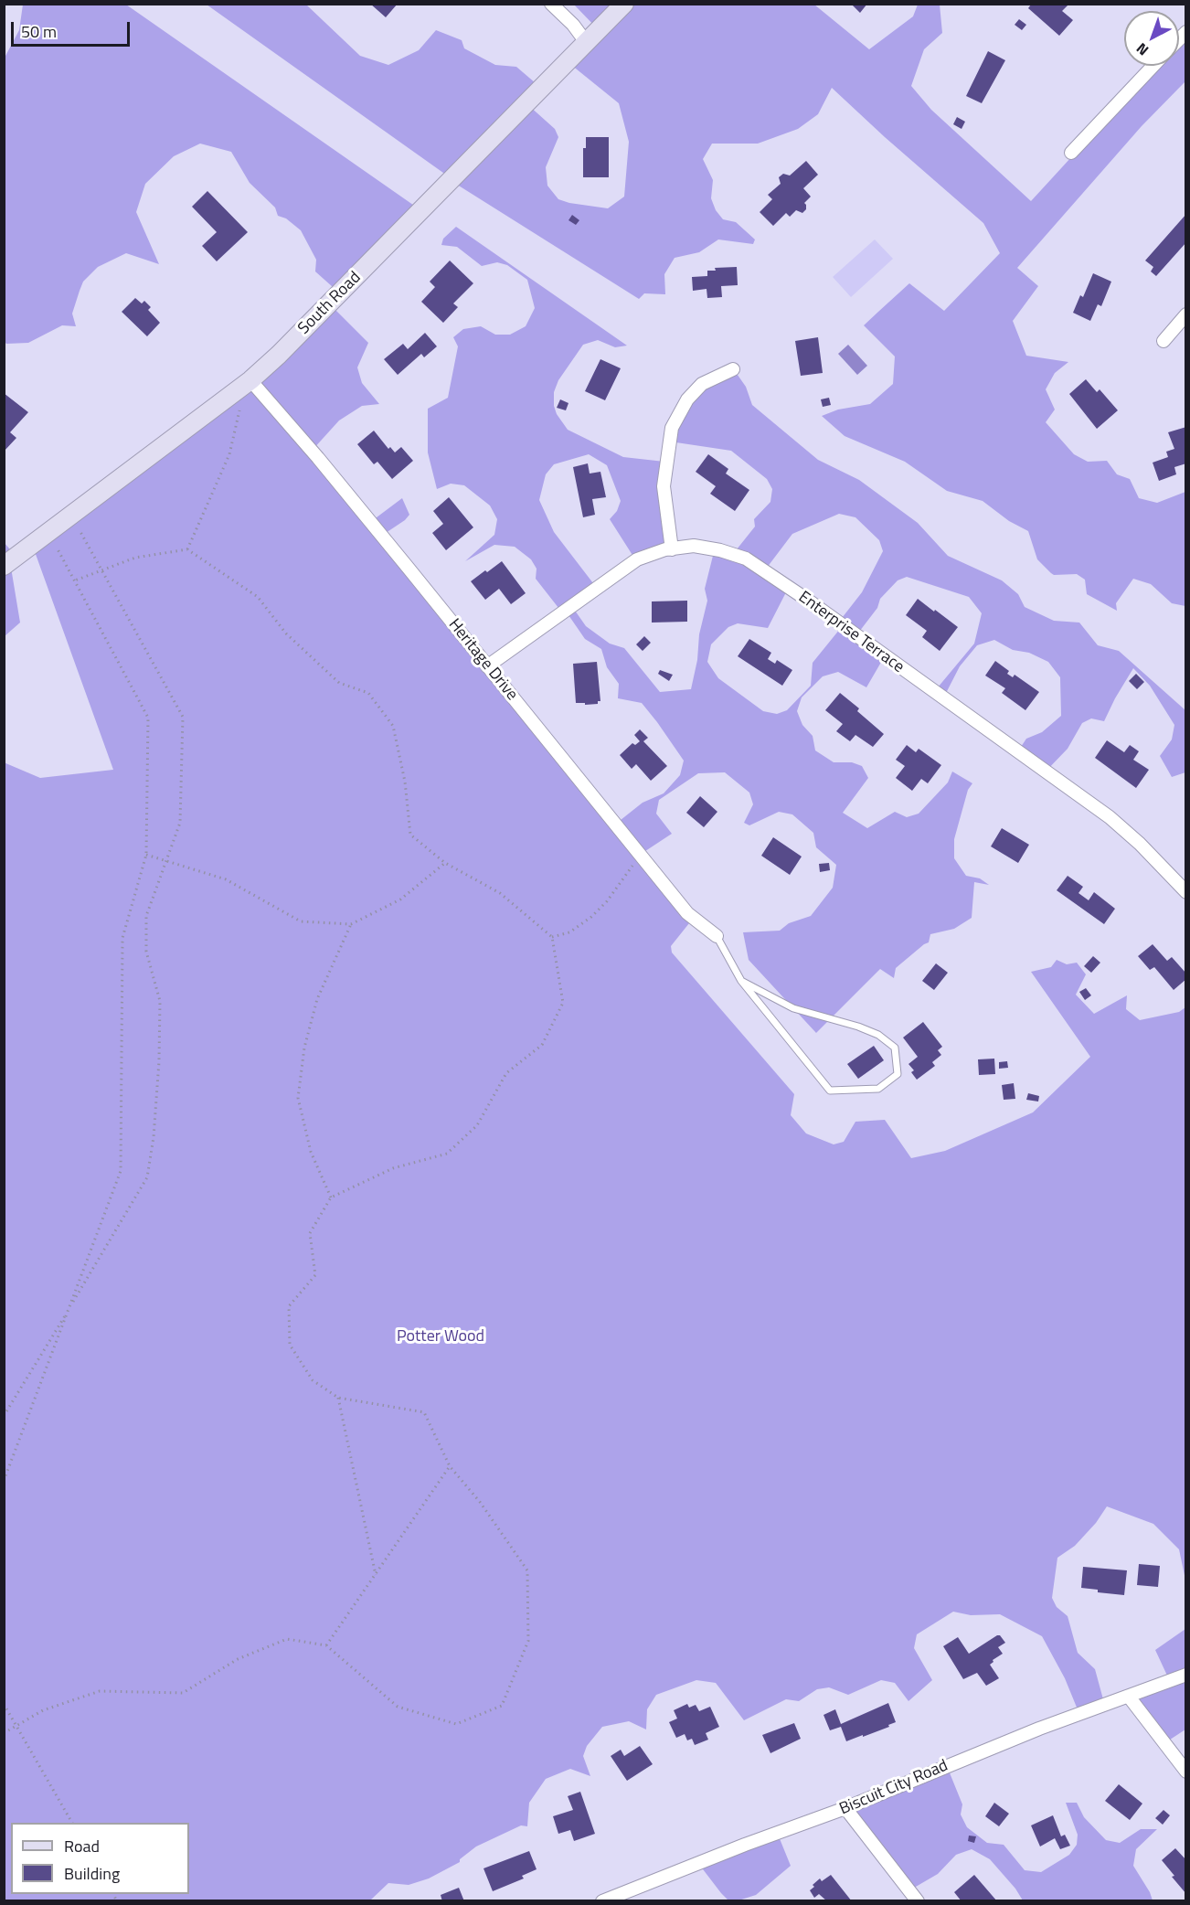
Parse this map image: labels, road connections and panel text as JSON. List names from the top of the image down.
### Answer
{
  "streets": {
    "street": [
      "South Road",
      "Enterprise Terrace",
      "Heritage Drive",
      "Biscuit City Road"
    ]
  },
  "crossings": [
    ["South Road", "Heritage Drive"],
    ["Enterprise Terrace", "Heritage Drive"]
  ],
  "parks": ["Potter Wood"],
  "legend": ["Road", "Building"],
  "scale_bar": "50 m",
  "north": "bottom left"
}
